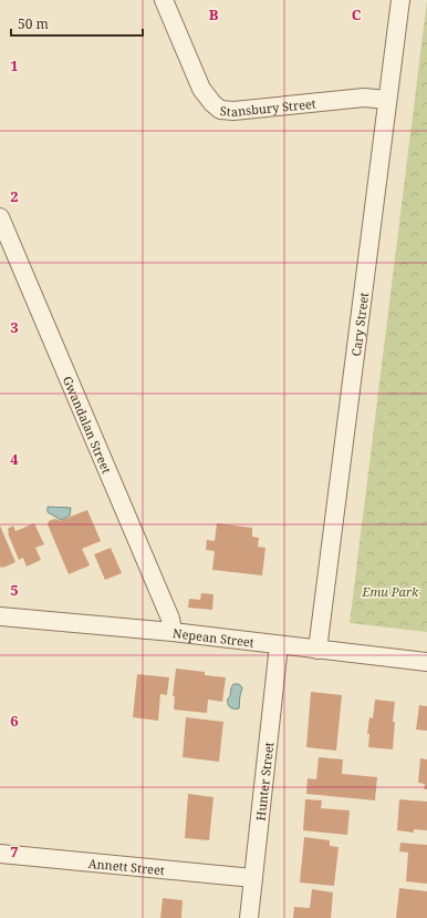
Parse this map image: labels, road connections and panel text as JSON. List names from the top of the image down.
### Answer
{
  "streets": {
    "street": [
      "Stansbury Street",
      "Cary Street",
      "Gwandalan Street",
      "Nepean Street",
      "Hunter Street",
      "Annett Street"
    ]
  },
  "crossings": [
    ["Stansbury Street", "Cary Street"],
    ["Cary Street", "Nepean Street"],
    ["Gwandalan Street", "Nepean Street"],
    ["Nepean Street", "Hunter Street"],
    ["Hunter Street", "Annett Street"]
  ],
  "parks": ["Emu Park"],
  "scale_bar": "50 m",
  "grid": {
    "columns": ["B", "C"],
    "rows": [
      "1",
      "2",
      "3",
      "4",
      "5",
      "6",
      "7"
    ]
  }
}
